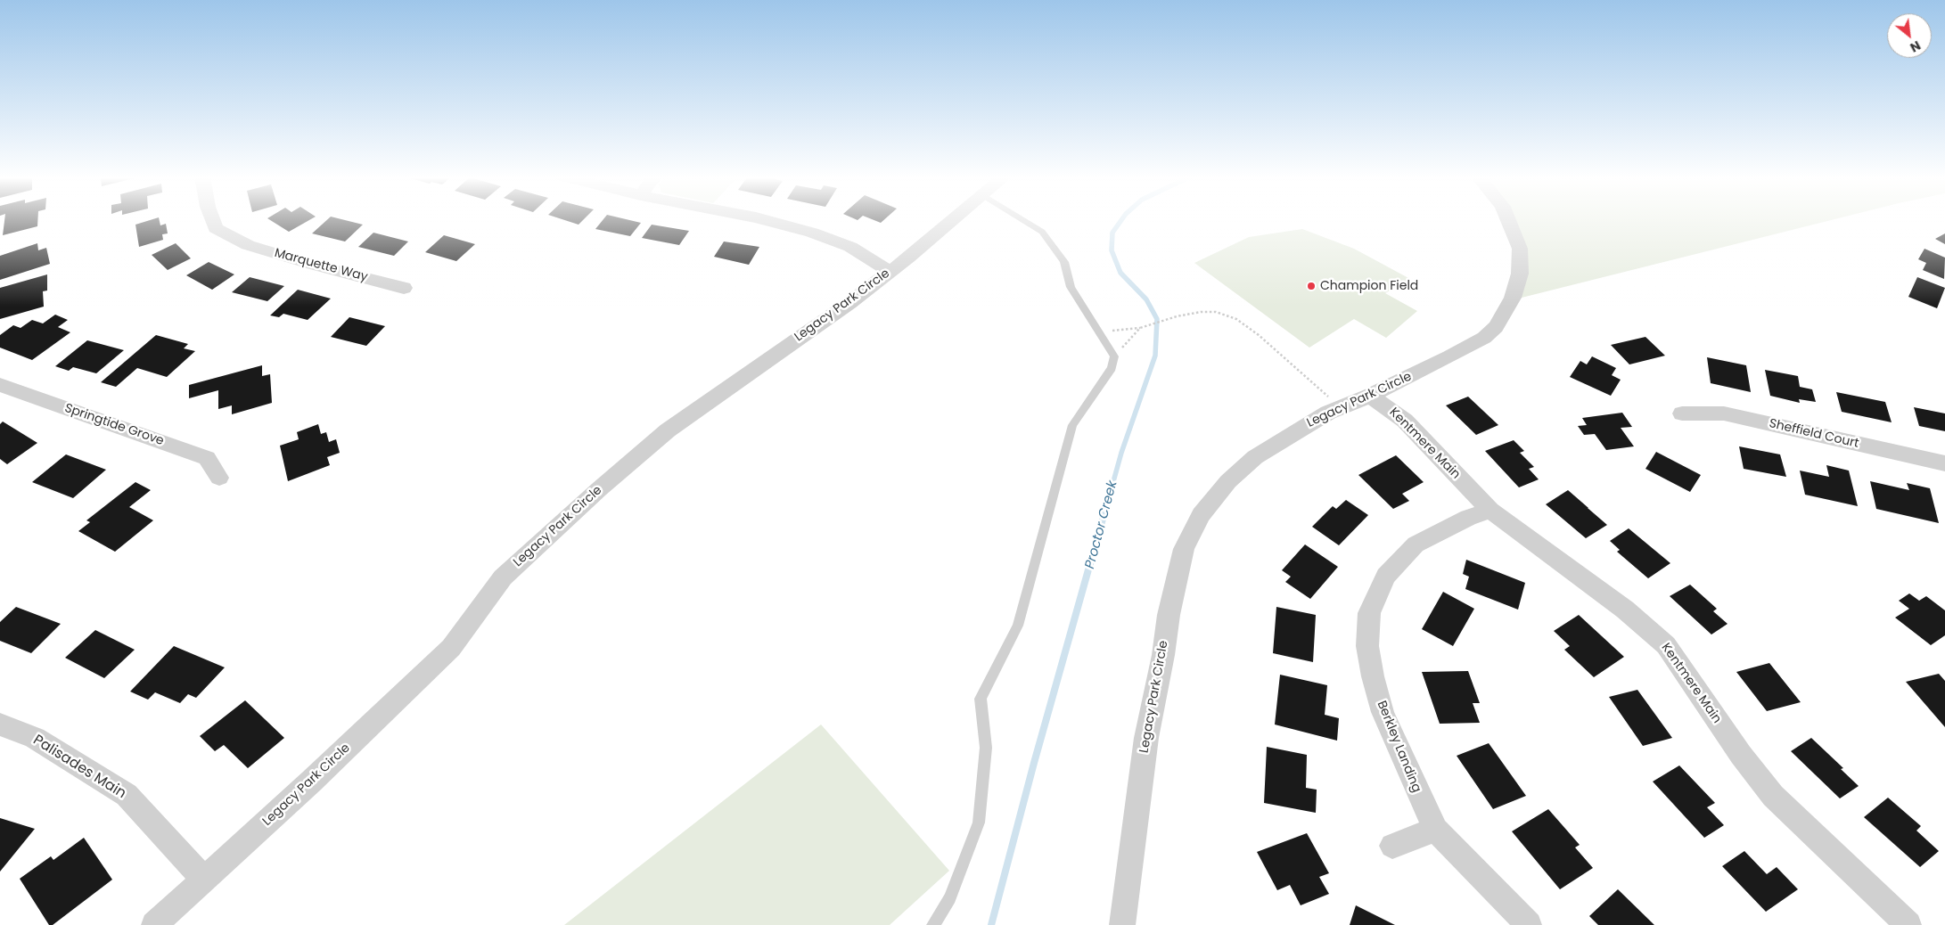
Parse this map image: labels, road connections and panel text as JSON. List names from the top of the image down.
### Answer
{
  "streets": {
    "street": [
      "Marquette Way",
      "Legacy Park Circle",
      "Springtide Grove",
      "Sheffield Court",
      "Kentmere Main",
      "Berkley Landing",
      "Palisades Main"
    ]
  },
  "crossings": [
    ["Legacy Park Circle", "Kentmere Main"],
    ["Legacy Park Circle", "Palisades Main"],
    ["Kentmere Main", "Berkley Landing"]
  ],
  "water": ["Proctor Creek"],
  "places": ["Champion Field"],
  "north": "bottom right"
}
